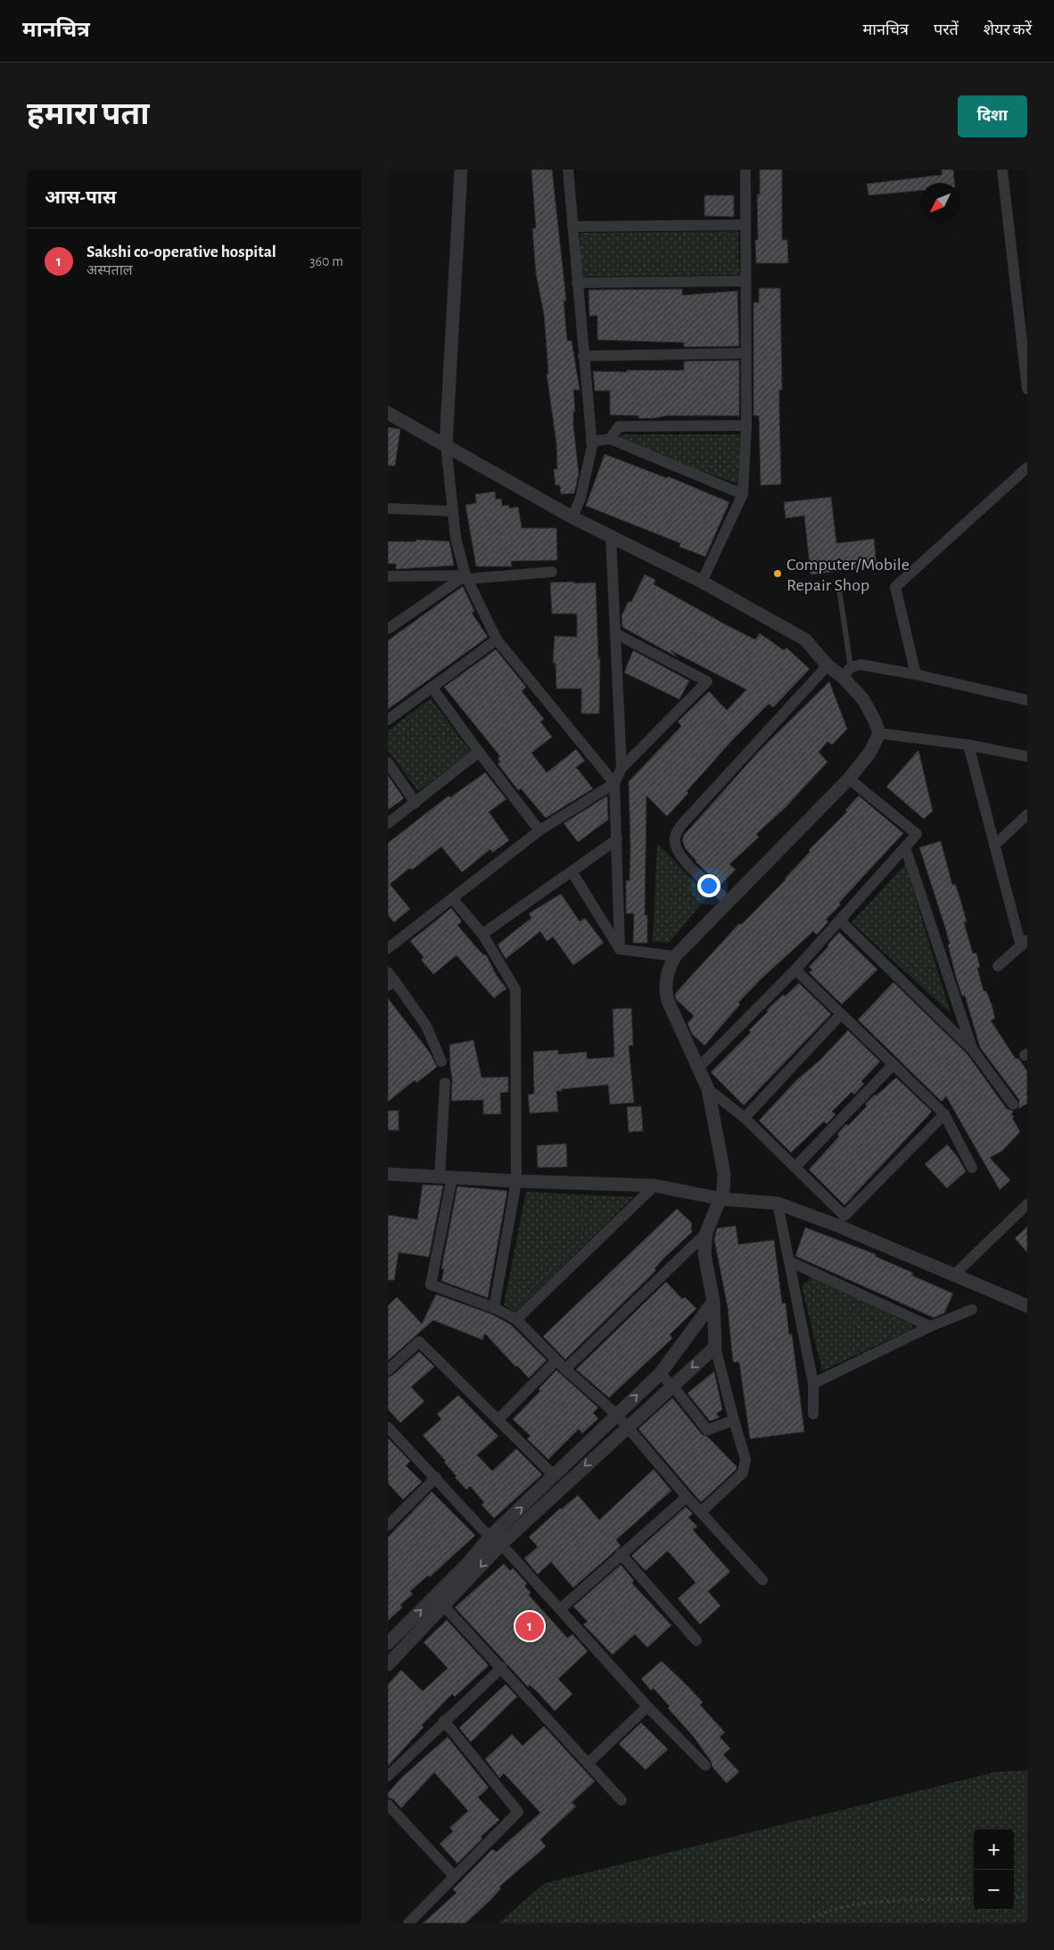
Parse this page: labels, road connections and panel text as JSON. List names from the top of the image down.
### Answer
{
  "places": ["Computer/Mobile Repair Shop"],
  "north": "bottom left",
  "page": {
    "header": "मानचित्र",
    "nav": ["मानचित्र", "परतें", "शेयर करें"],
    "buttons": "दिशा",
    "title": "हमारा पता",
    "heading": "आस-पास",
    "list": [
      {
        "mark": "1",
        "name": "Sakshi co-operative hospital",
        "note": "अस्पताल",
        "value": "360 m"
      }
    ],
    "pins": "1",
    "map_buttons": ["+", "−"]
  }
}
